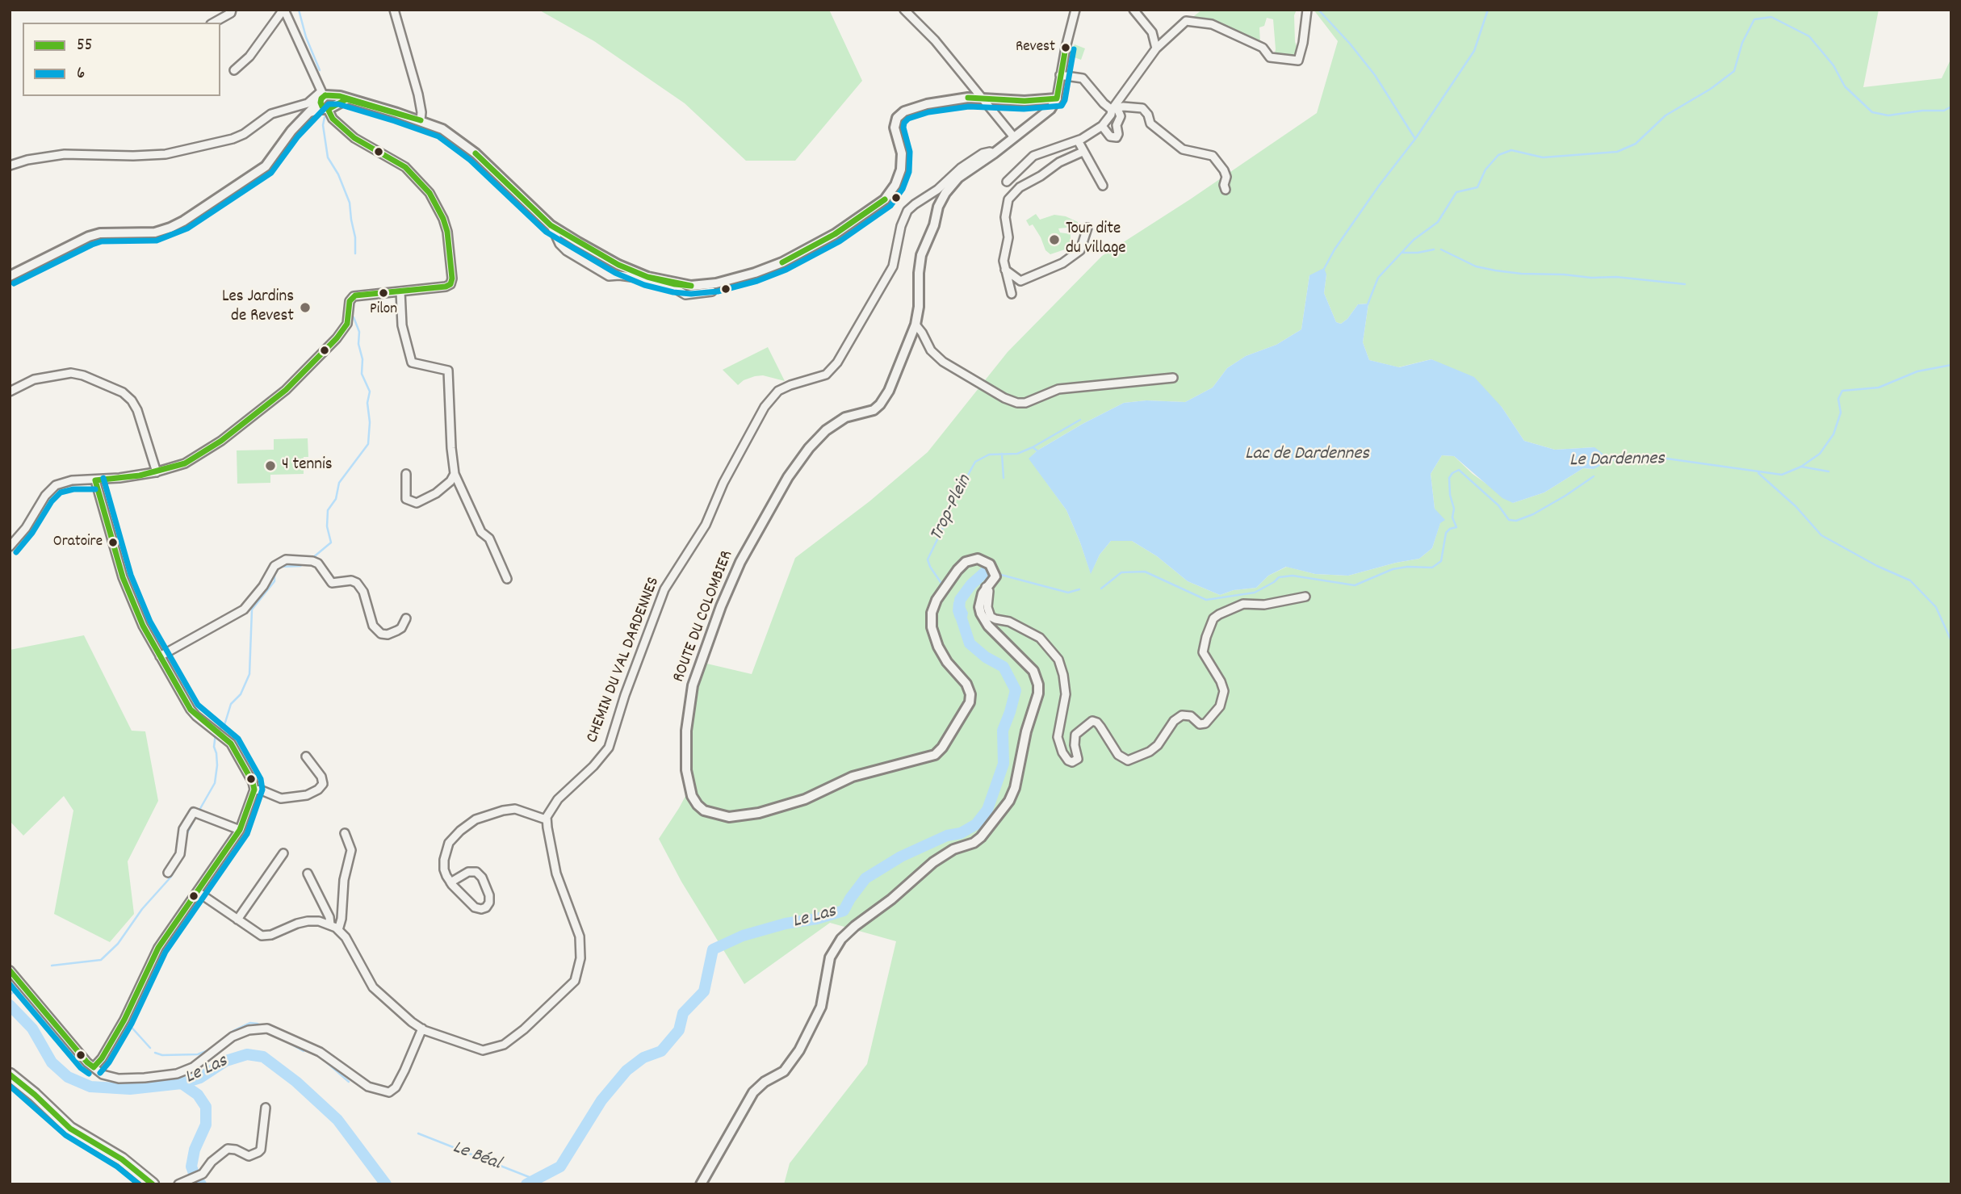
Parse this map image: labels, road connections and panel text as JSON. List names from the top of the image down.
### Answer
{
  "streets": {
    "street": ["ROUTE DU COLOMBIER", "CHEMIN DU VAL DARDENNES"]
  },
  "crossings": [
    ["ROUTE DU COLOMBIER", "CHEMIN DU VAL DARDENNES"]
  ],
  "water": [
    "Lac de Dardennes",
    "Le Dardennes",
    "Trop-Plein",
    "Le Las",
    "Le Béal"
  ],
  "places": [
    "Revest",
    "Tour dite du village",
    "Pilon",
    "Les Jardins de Revest",
    "4 tennis",
    "Oratoire"
  ],
  "lines": ["transit line 55", "transit line 6"],
  "legend": ["55", "6"]
}
